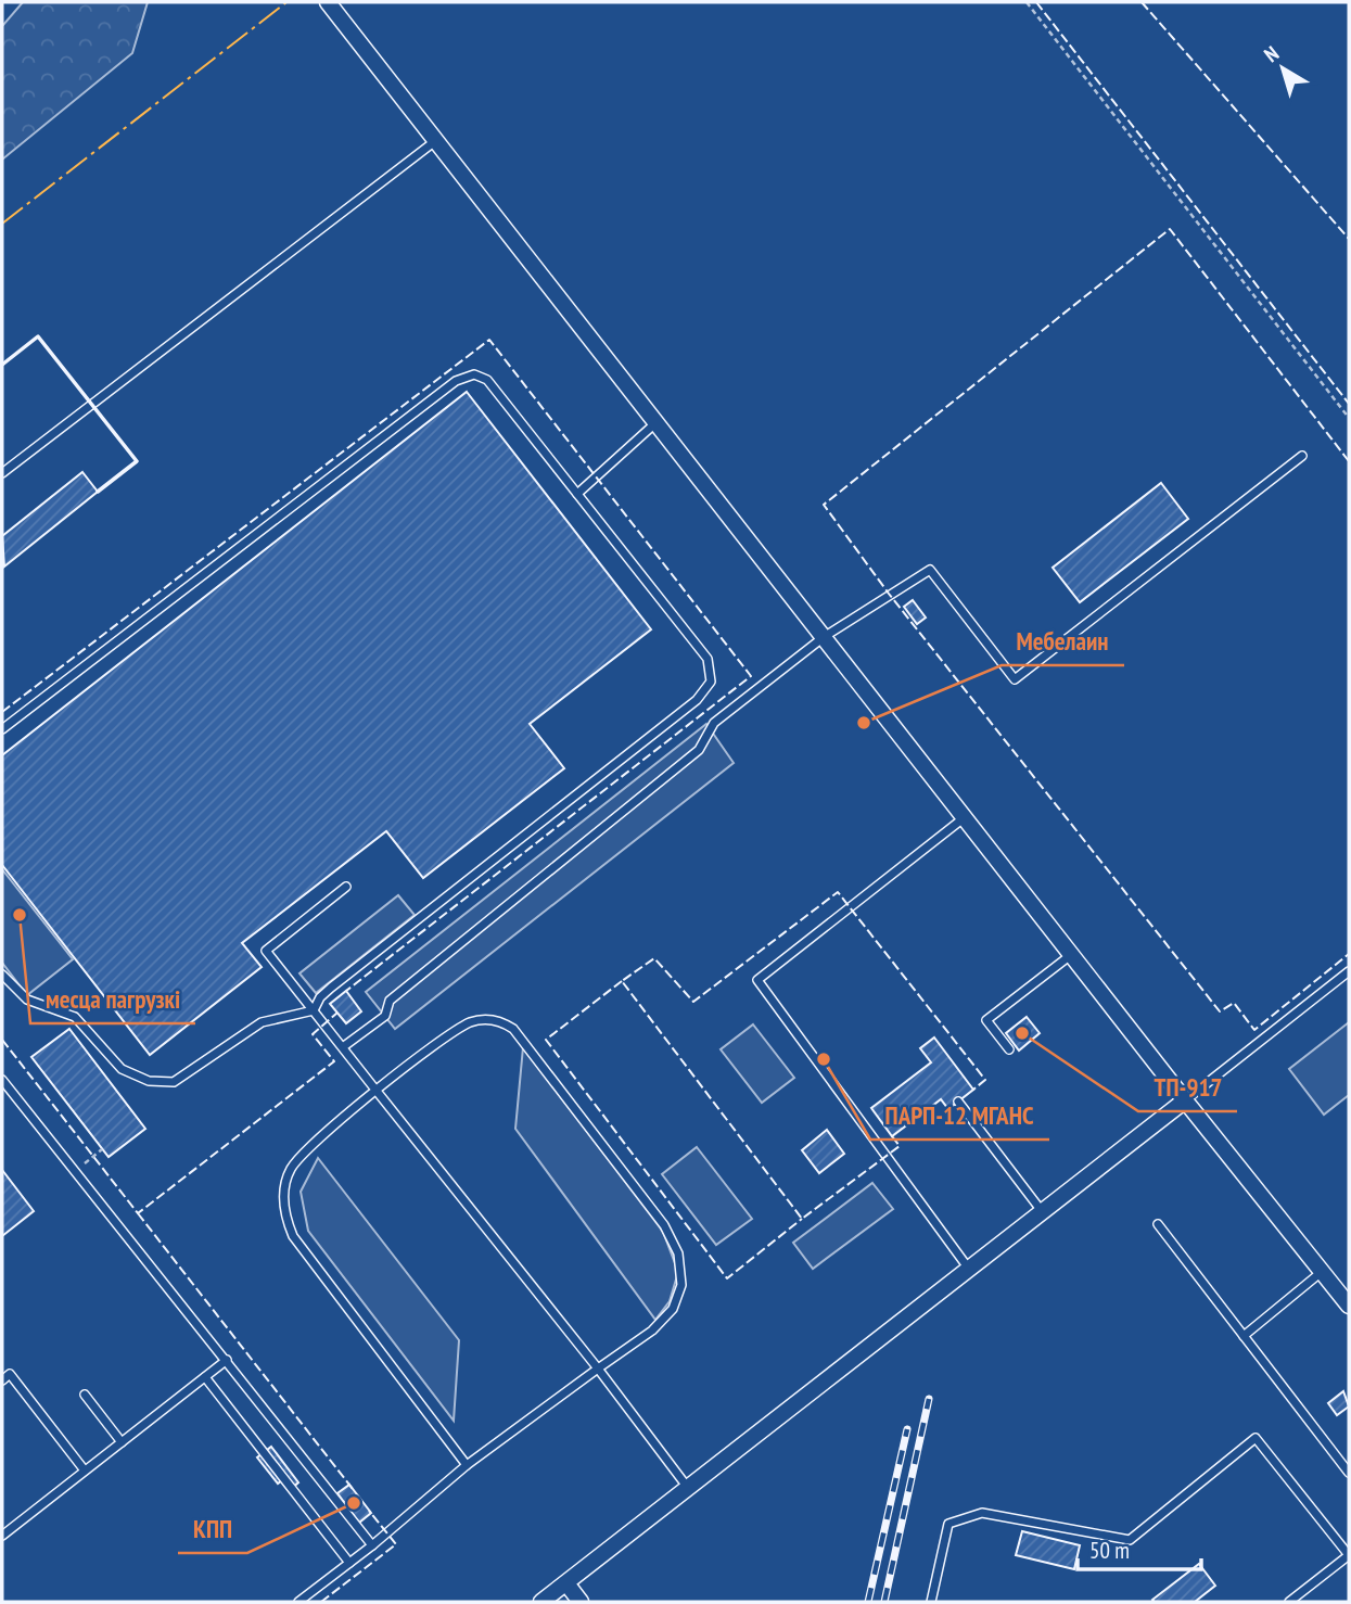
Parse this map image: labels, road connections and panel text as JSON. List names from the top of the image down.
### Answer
{
  "places": [
    "Мебелаин",
    "месца пагрузкі",
    "ТП-917",
    "ПАРП-12 МГАНС",
    "КПП"
  ],
  "scale_bar": "50 m",
  "north": "top left"
}
